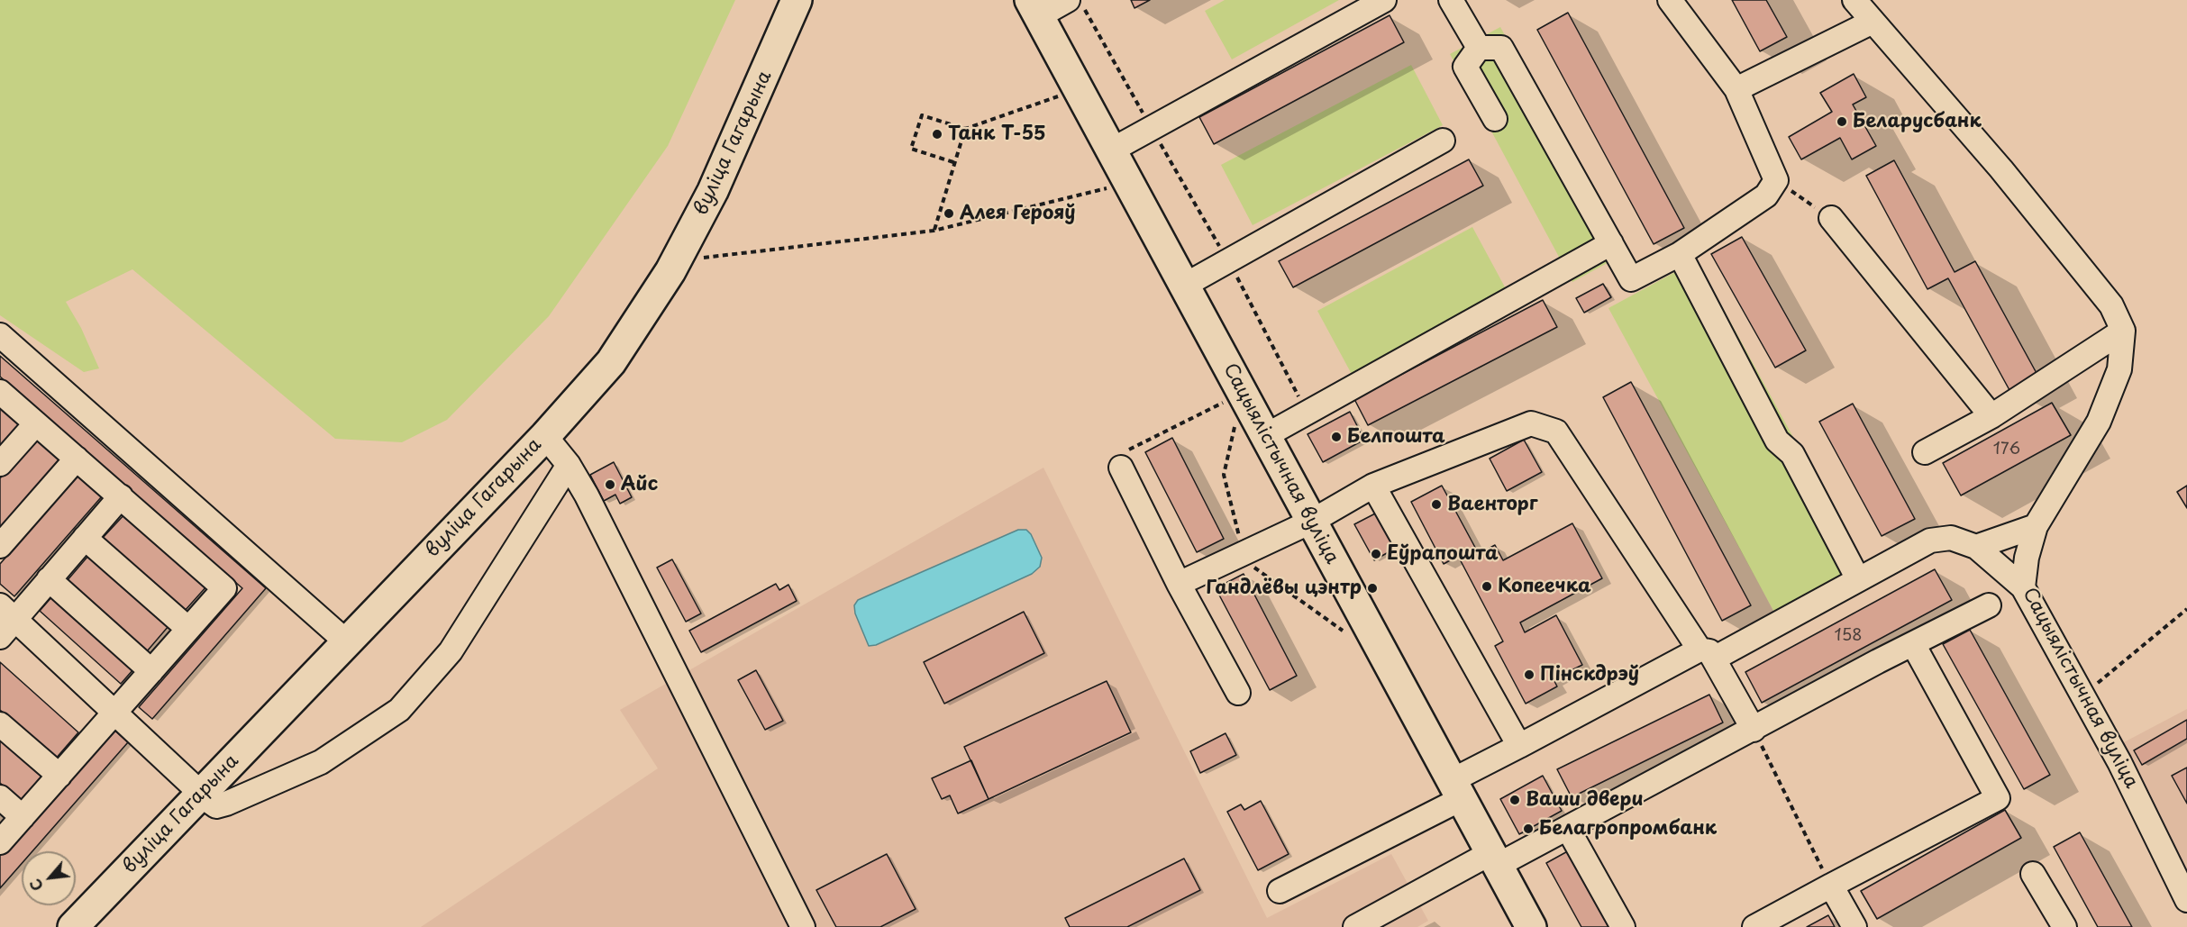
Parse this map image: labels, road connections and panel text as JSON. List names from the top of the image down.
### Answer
{
  "streets": {
    "main road": ["вуліца Гагарына", "Сацыялістычная вуліца"]
  },
  "places": [
    "Беларусбанк",
    "Танк Т-55",
    "Алея Герояў",
    "Белпошта",
    "Айс",
    "Ваенторг",
    "Еўрапошта",
    "Копеечка",
    "Гандлёвы цэнтр",
    "Пінскдрэў",
    "Ваши двери",
    "Белагропромбанк"
  ],
  "house_numbers": ["176", "158"],
  "north": "bottom left"
}
